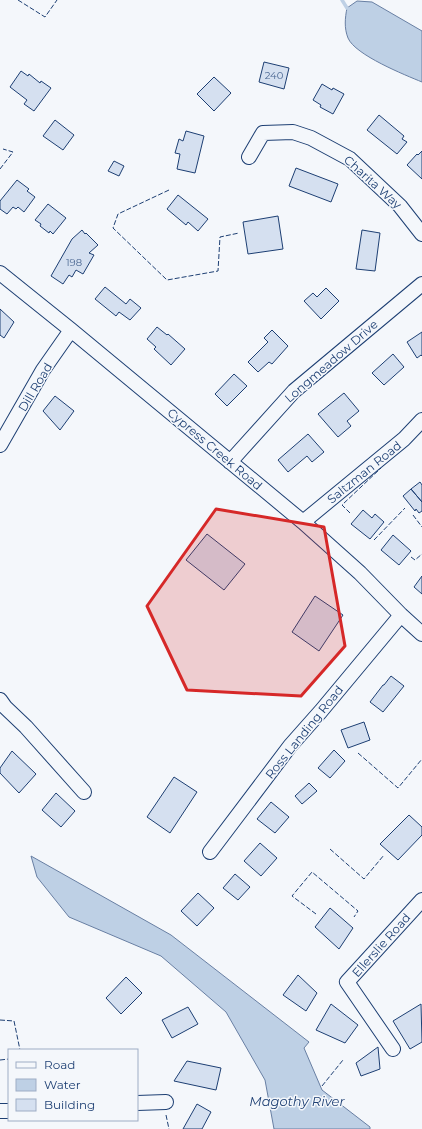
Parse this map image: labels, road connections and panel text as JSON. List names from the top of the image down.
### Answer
{
  "streets": {
    "street": [
      "Charita Way",
      "Longmeadow Drive",
      "Dill Road",
      "Cypress Creek Road",
      "Saltzman Road",
      "Ross Landing Road",
      "Ellerslie Road"
    ]
  },
  "crossings": [
    ["Longmeadow Drive", "Cypress Creek Road"],
    ["Dill Road", "Cypress Creek Road"],
    ["Cypress Creek Road", "Saltzman Road"],
    ["Cypress Creek Road", "Ross Landing Road"]
  ],
  "water": ["Magothy River"],
  "house_numbers": ["240", "198"],
  "legend": ["Road", "Water", "Building"]
}
